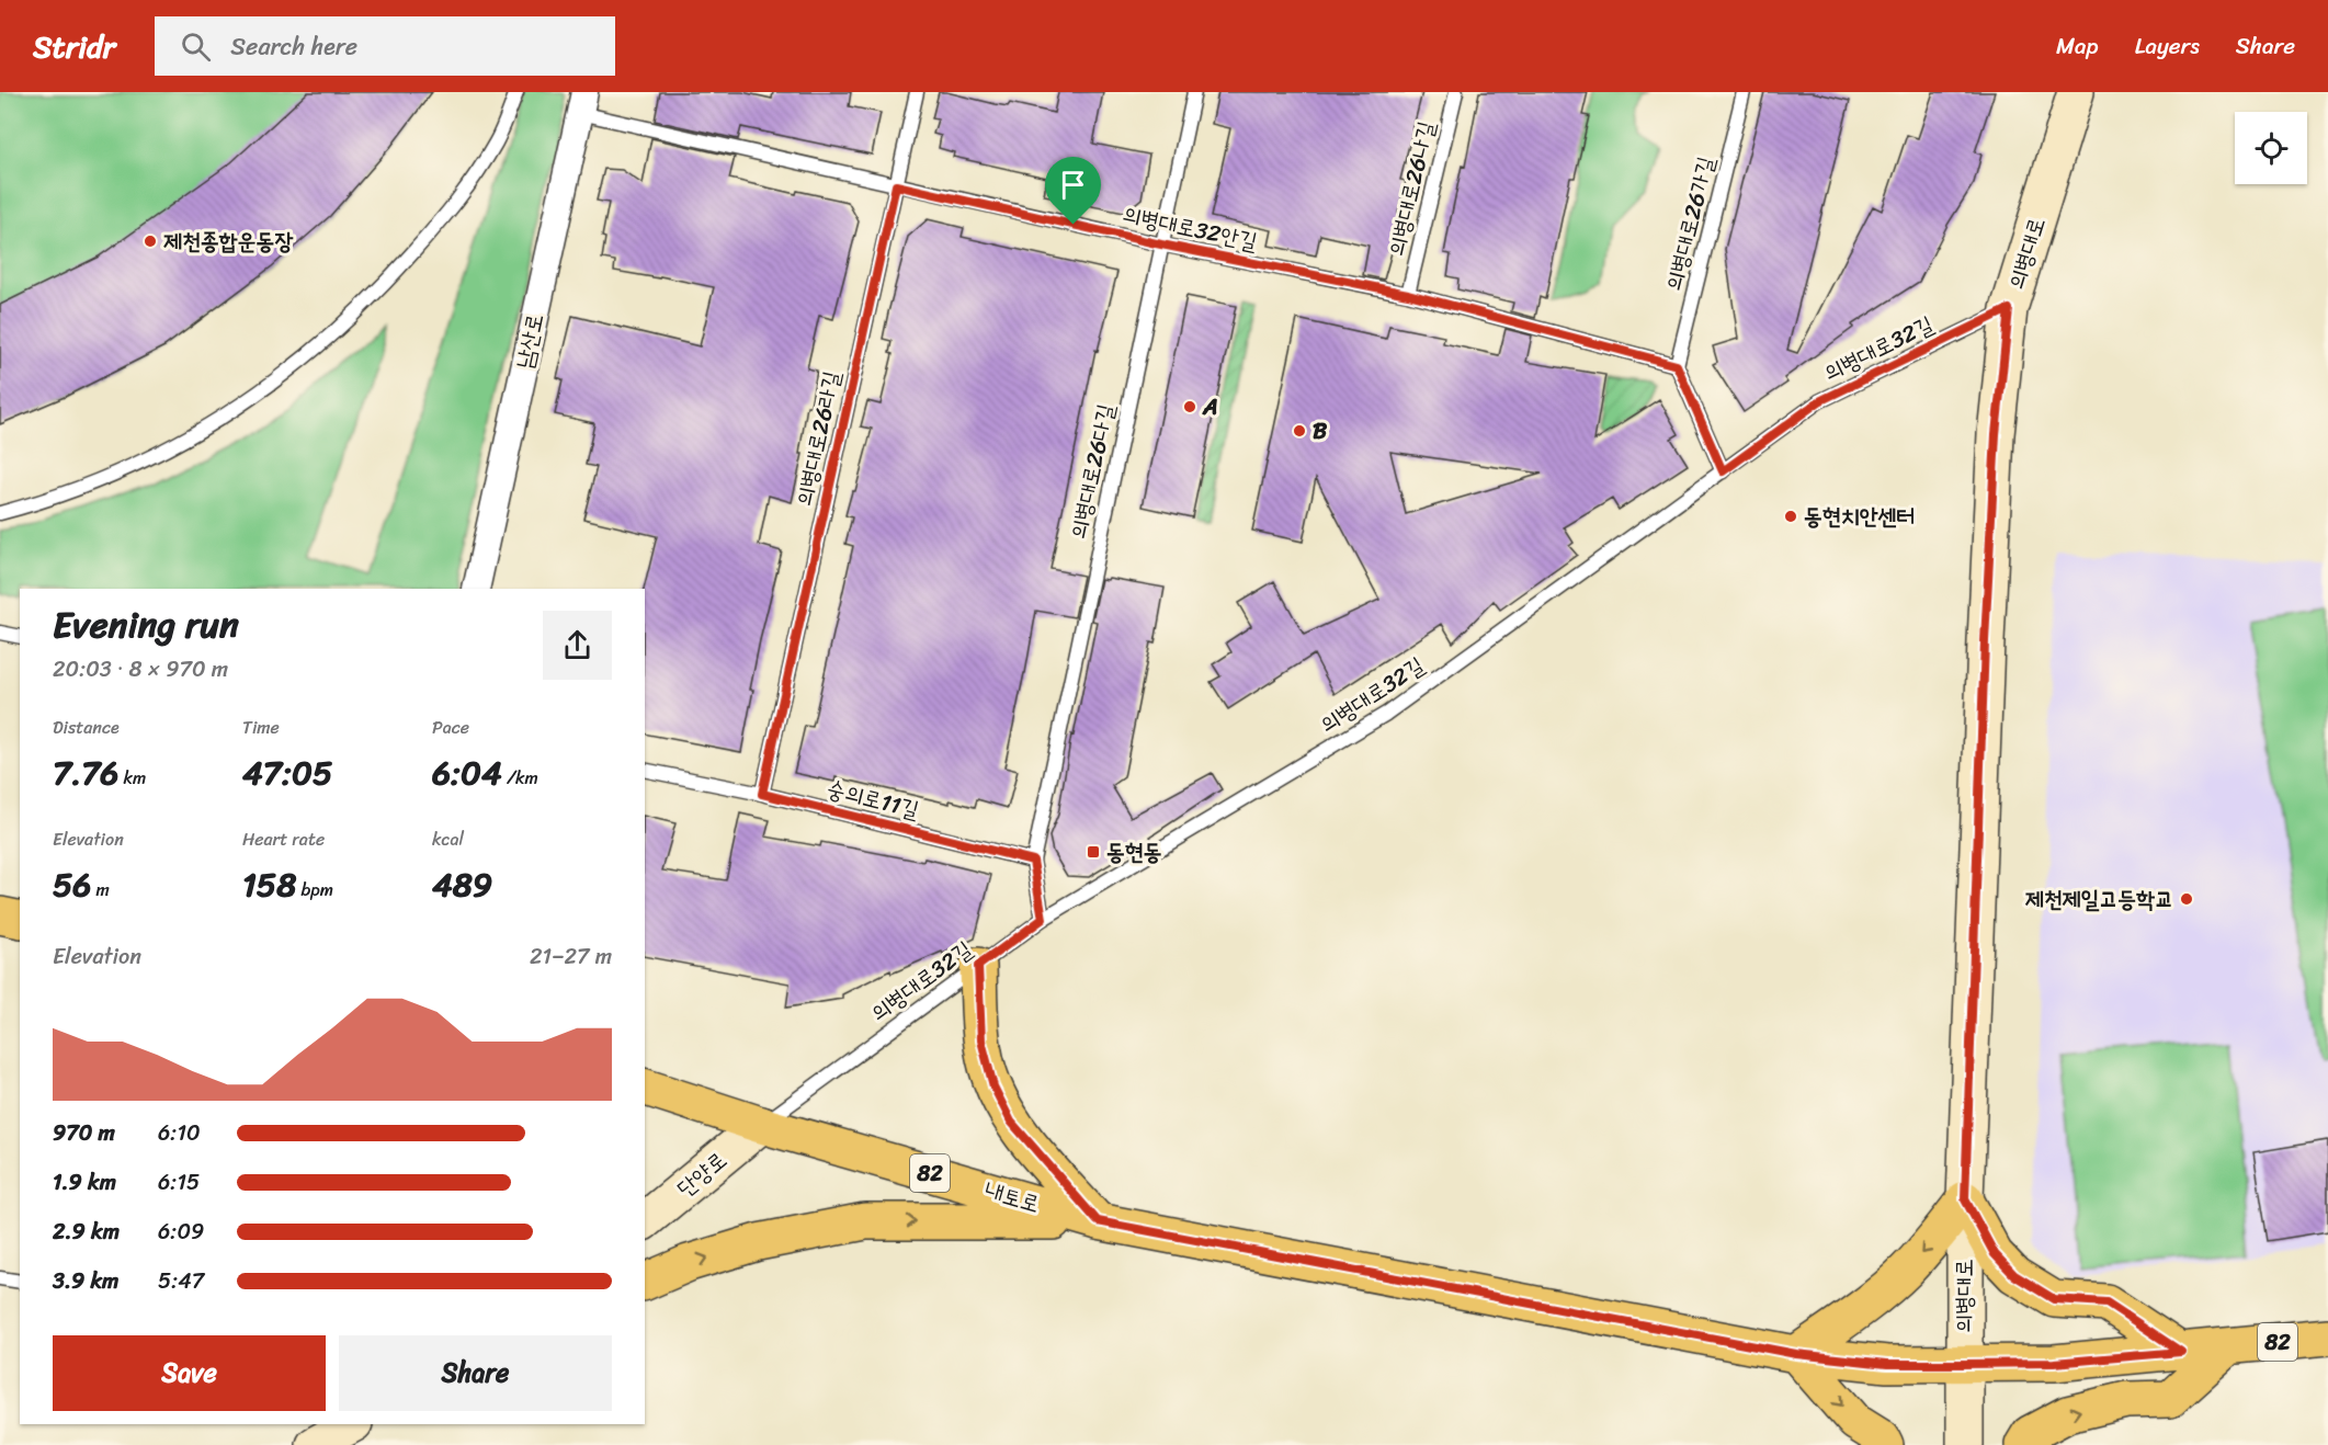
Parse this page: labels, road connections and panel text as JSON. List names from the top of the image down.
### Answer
{
  "streets": {
    "main road": ["82", "내토로"],
    "street": ["의병대로", "남산로", "단양로"],
    "lane": [
      "의병대로26나길",
      "의병대로26가길",
      "의병대로32안길",
      "의병대로32길",
      "의병대로26라길",
      "의병대로26다길",
      "숭의로11길"
    ]
  },
  "crossings": [
    ["의병대로26나길", "의병대로32안길"],
    ["의병대로26가길", "의병대로32안길"],
    ["의병대로32안길", "남산로"],
    ["의병대로32안길", "의병대로26라길"],
    ["의병대로32안길", "의병대로26다길"],
    ["의병대로", "의병대로32길"],
    ["의병대로", "내토로"],
    ["의병대로32길", "단양로"],
    ["의병대로32길", "내토로"],
    ["의병대로26라길", "숭의로11길"],
    ["의병대로26다길", "숭의로11길"],
    ["단양로", "내토로"]
  ],
  "places": {
    "other": [
      "제천종합운동장",
      "A",
      "B",
      "동현치안센터",
      "제천제일고등학교"
    ],
    "transit": ["동현동"]
  },
  "page": {
    "header": "Stridr",
    "search": "Search here",
    "nav": ["Map", "Layers", "Share"],
    "heading": ["Evening run", "20:03 · 8 × 970 m"],
    "stats": [
      ["Distance", "7.76 km"],
      ["Time", "47:05"],
      ["Pace", "6:04 /km"],
      ["Elevation", "56 m"],
      ["Heart rate", "158 bpm"],
      ["kcal", "489"]
    ],
    "chart": ["Elevation", "21–27 m"],
    "list": [
      {
        "name": "970 m",
        "note": "6:10"
      },
      {
        "name": "1.9 km",
        "note": "6:15"
      },
      {
        "name": "2.9 km",
        "note": "6:09"
      },
      {
        "name": "3.9 km",
        "note": "5:47"
      }
    ],
    "buttons": ["Save", "Share"]
  }
}
